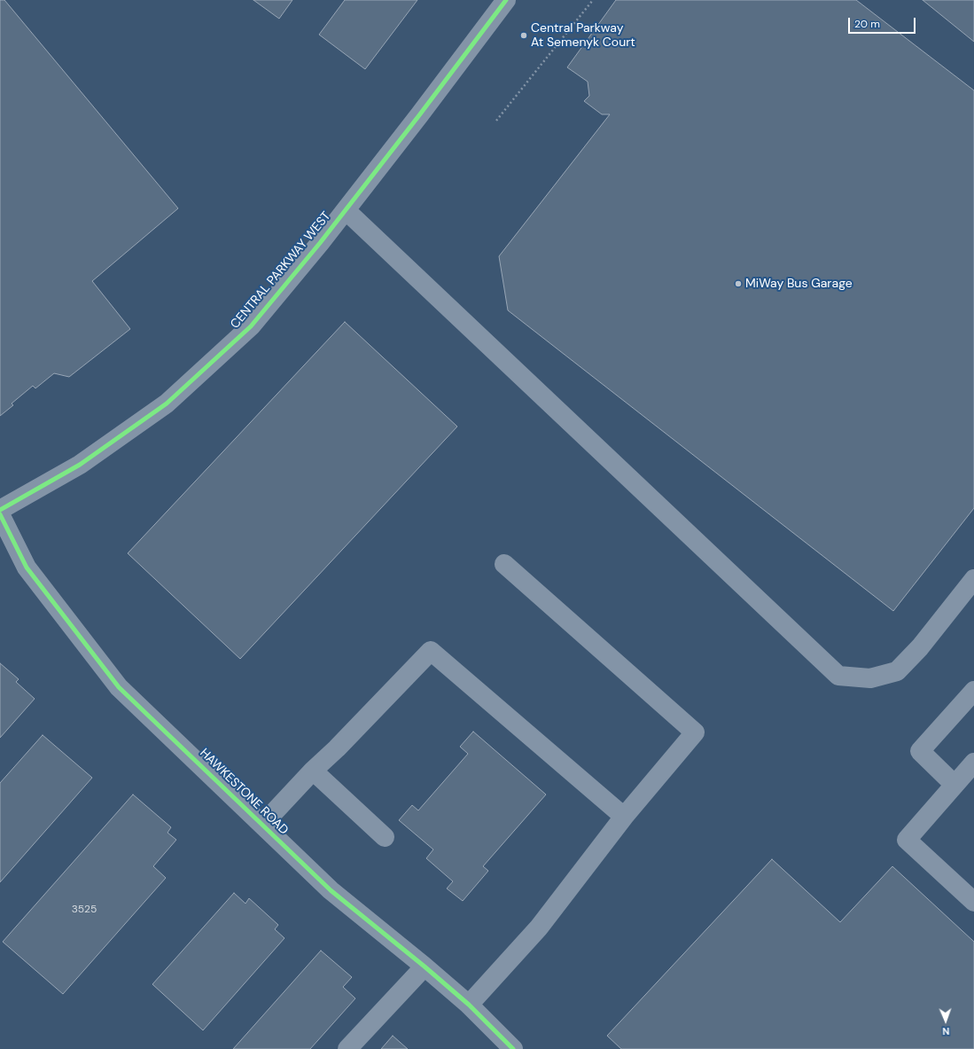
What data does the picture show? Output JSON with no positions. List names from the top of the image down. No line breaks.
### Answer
{"streets":{"street":["CENTRAL PARKWAY WEST","HAWKESTONE ROAD"]},"places":["Central Parkway At Semenyk Court","MiWay Bus Garage"],"house_numbers":["3525"],"scale_bar":"20 m","north":"bottom"}
